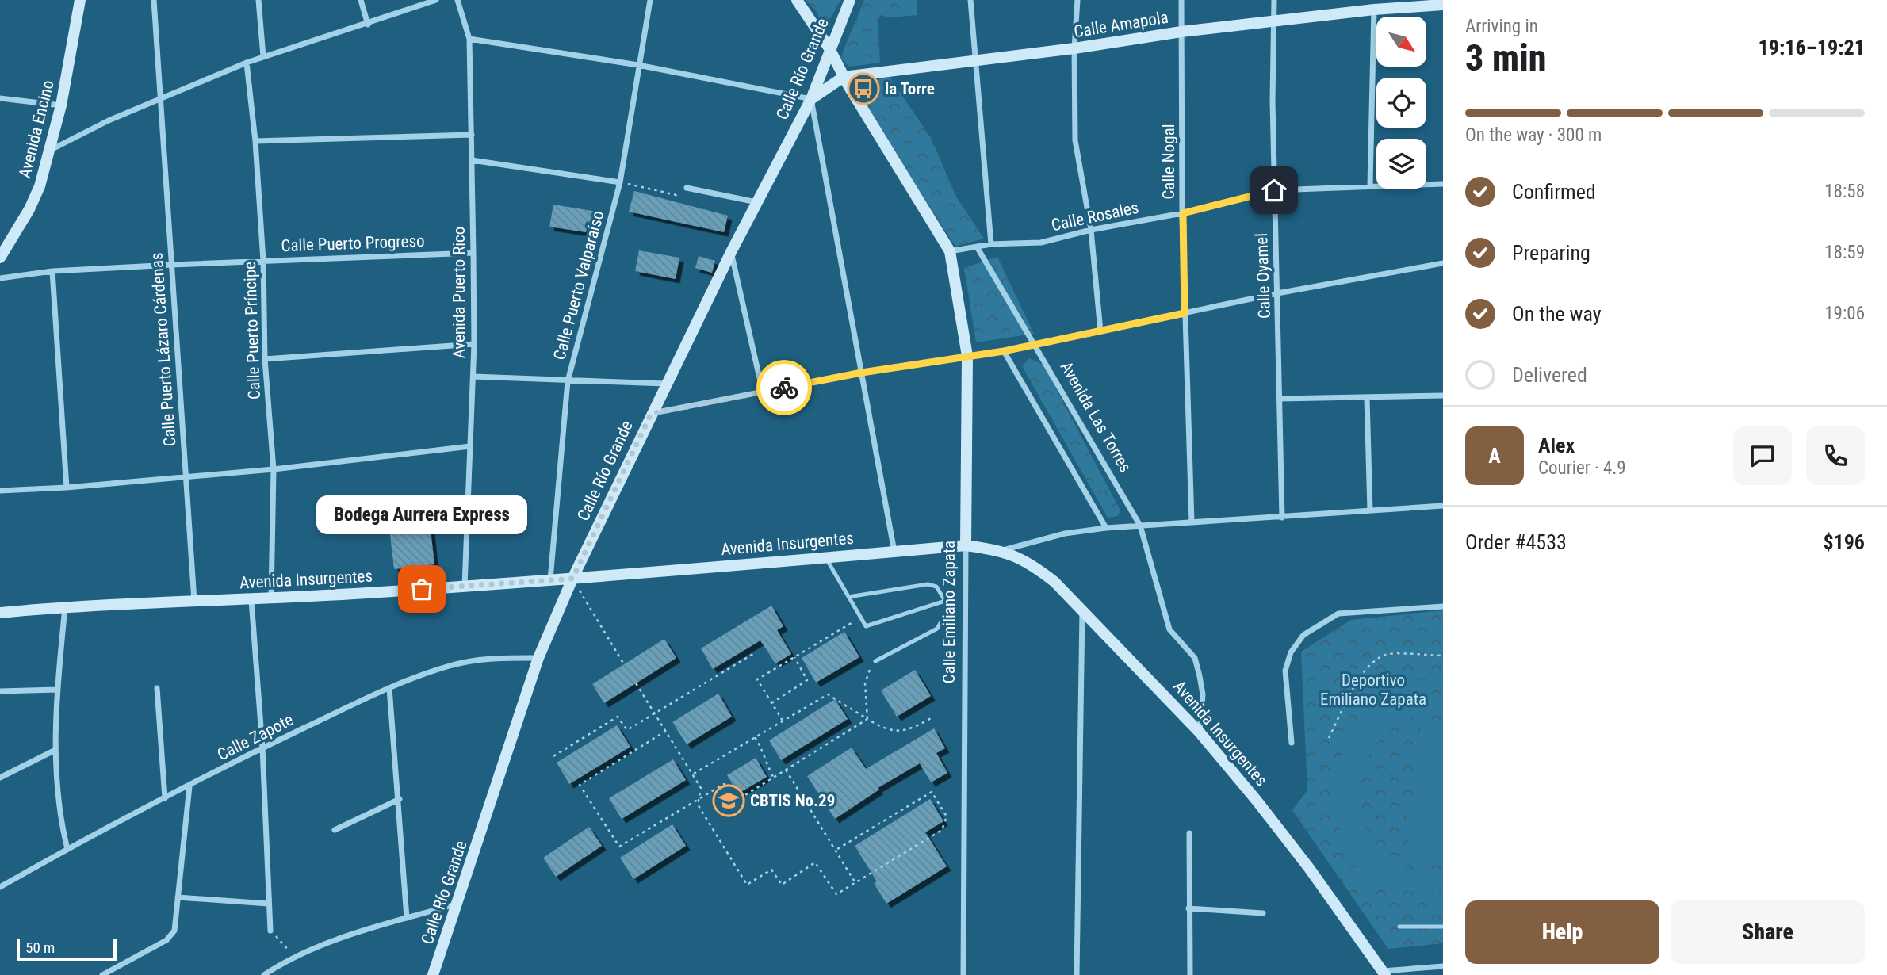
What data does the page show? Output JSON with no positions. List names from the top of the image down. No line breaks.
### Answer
{"streets":{"main road":["Calle Amapola","Calle Río Grande","Avenida Encino","Avenida Insurgentes","Calle Emiliano Zapata"],"street":["Calle Nogal","Calle Rosales","Calle Puerto Progreso","Calle Oyamel","Calle Puerto Valparaíso","Avenida Puerto Rico","Calle Puerto Príncipe","Calle Puerto Lázaro Cárdenas","Avenida Las Torres","Calle Zapote"]},"crossings":[["Calle Amapola","Calle Río Grande"],["Calle Amapola","Calle Nogal"],["Calle Amapola","Calle Oyamel"],["Calle Río Grande","Avenida Insurgentes"],["Calle Río Grande","Calle Zapote"],["Calle Nogal","Calle Rosales"],["Calle Rosales","Calle Oyamel"],["Calle Rosales","Avenida Las Torres"],["Calle Rosales","Calle Emiliano Zapata"],["Calle Puerto Progreso","Avenida Puerto Rico"],["Calle Puerto Progreso","Calle Puerto Príncipe"],["Calle Puerto Progreso","Calle Puerto Lázaro Cárdenas"],["Calle Puerto Valparaíso","Avenida Insurgentes"],["Avenida Puerto Rico","Avenida Insurgentes"],["Calle Puerto Príncipe","Avenida Insurgentes"],["Calle Puerto Lázaro Cárdenas","Avenida Insurgentes"],["Avenida Las Torres","Avenida Insurgentes"],["Avenida Insurgentes","Calle Emiliano Zapata"]],"parks":["Deportivo Emiliano Zapata"],"places":{"bus stop":["la Torre"],"other":["Bodega Aurrera Express"],"school or university":["CBTIS No.29"]},"scale_bar":"50 m","north":"bottom right","page":{"heading":["3 min","Arriving in","19:16–19:21"],"panel":["Alex","Courier · 4.9","Order #4533","$196"],"bar":"On the way · 300 m","list":[["Confirmed","18:58"],["Preparing","18:59"],["On the way","19:06"],"Delivered"],"round":"A","bubble":"Bodega Aurrera Express","buttons":["Help","Share"],"scale":"50 m"}}
